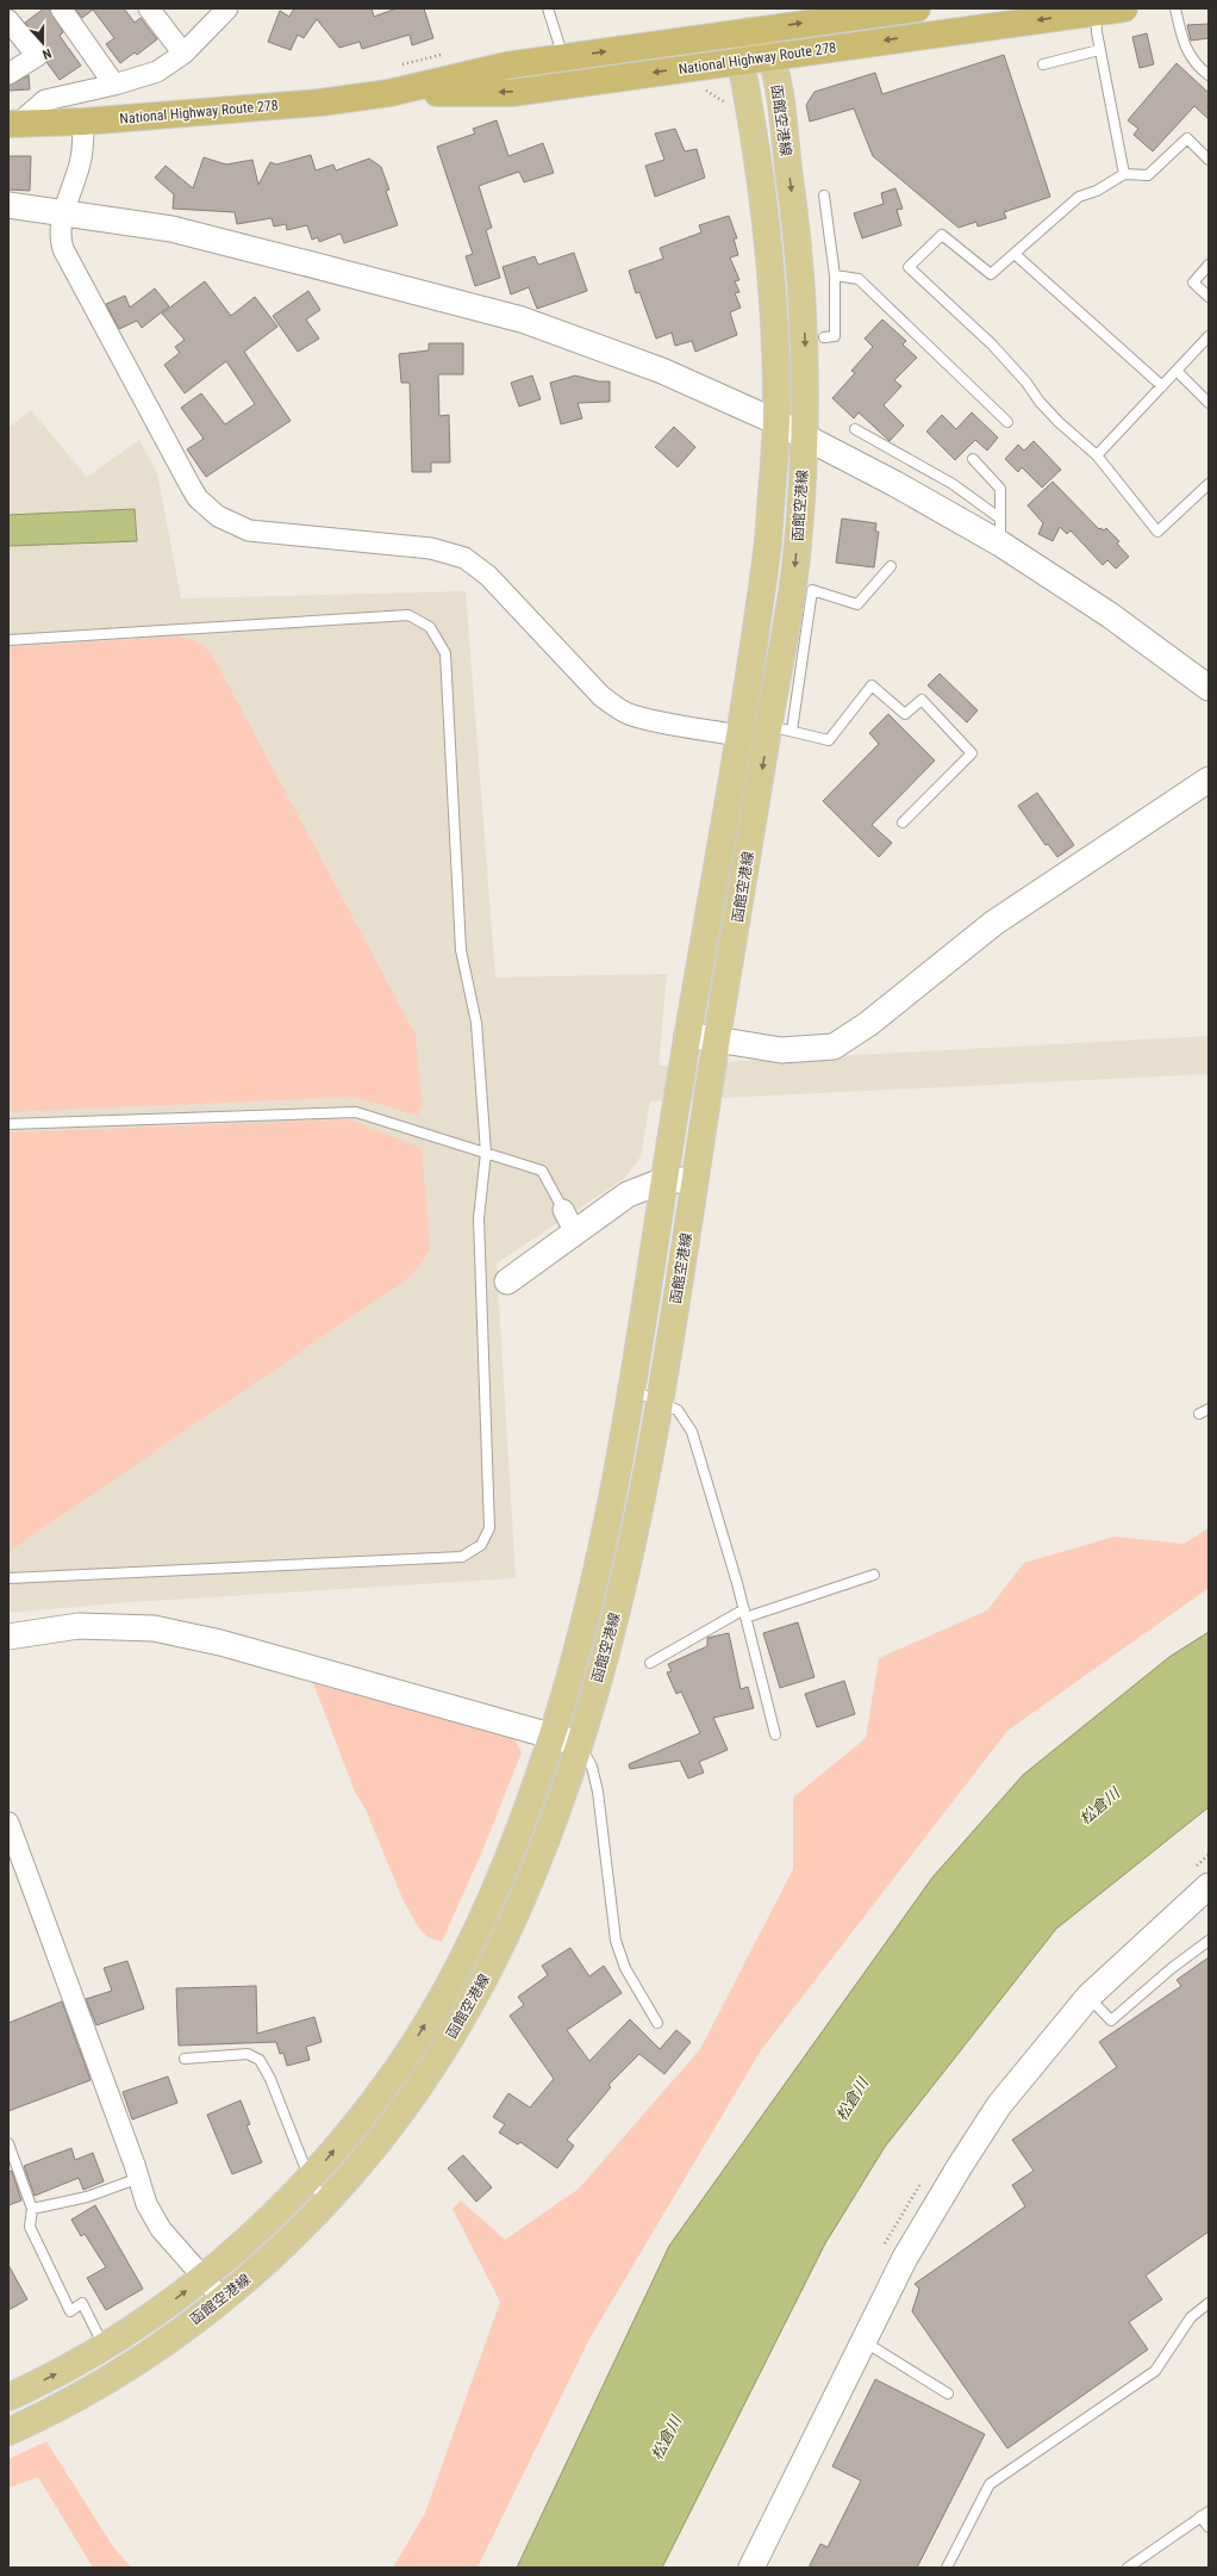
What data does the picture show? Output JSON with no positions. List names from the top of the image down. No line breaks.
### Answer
{"streets":{"highway":["National Highway Route 278"],"main road":["函館空港線"]},"crossings":[["National Highway Route 278","函館空港線"]],"water":["松倉川"],"north":"bottom"}
